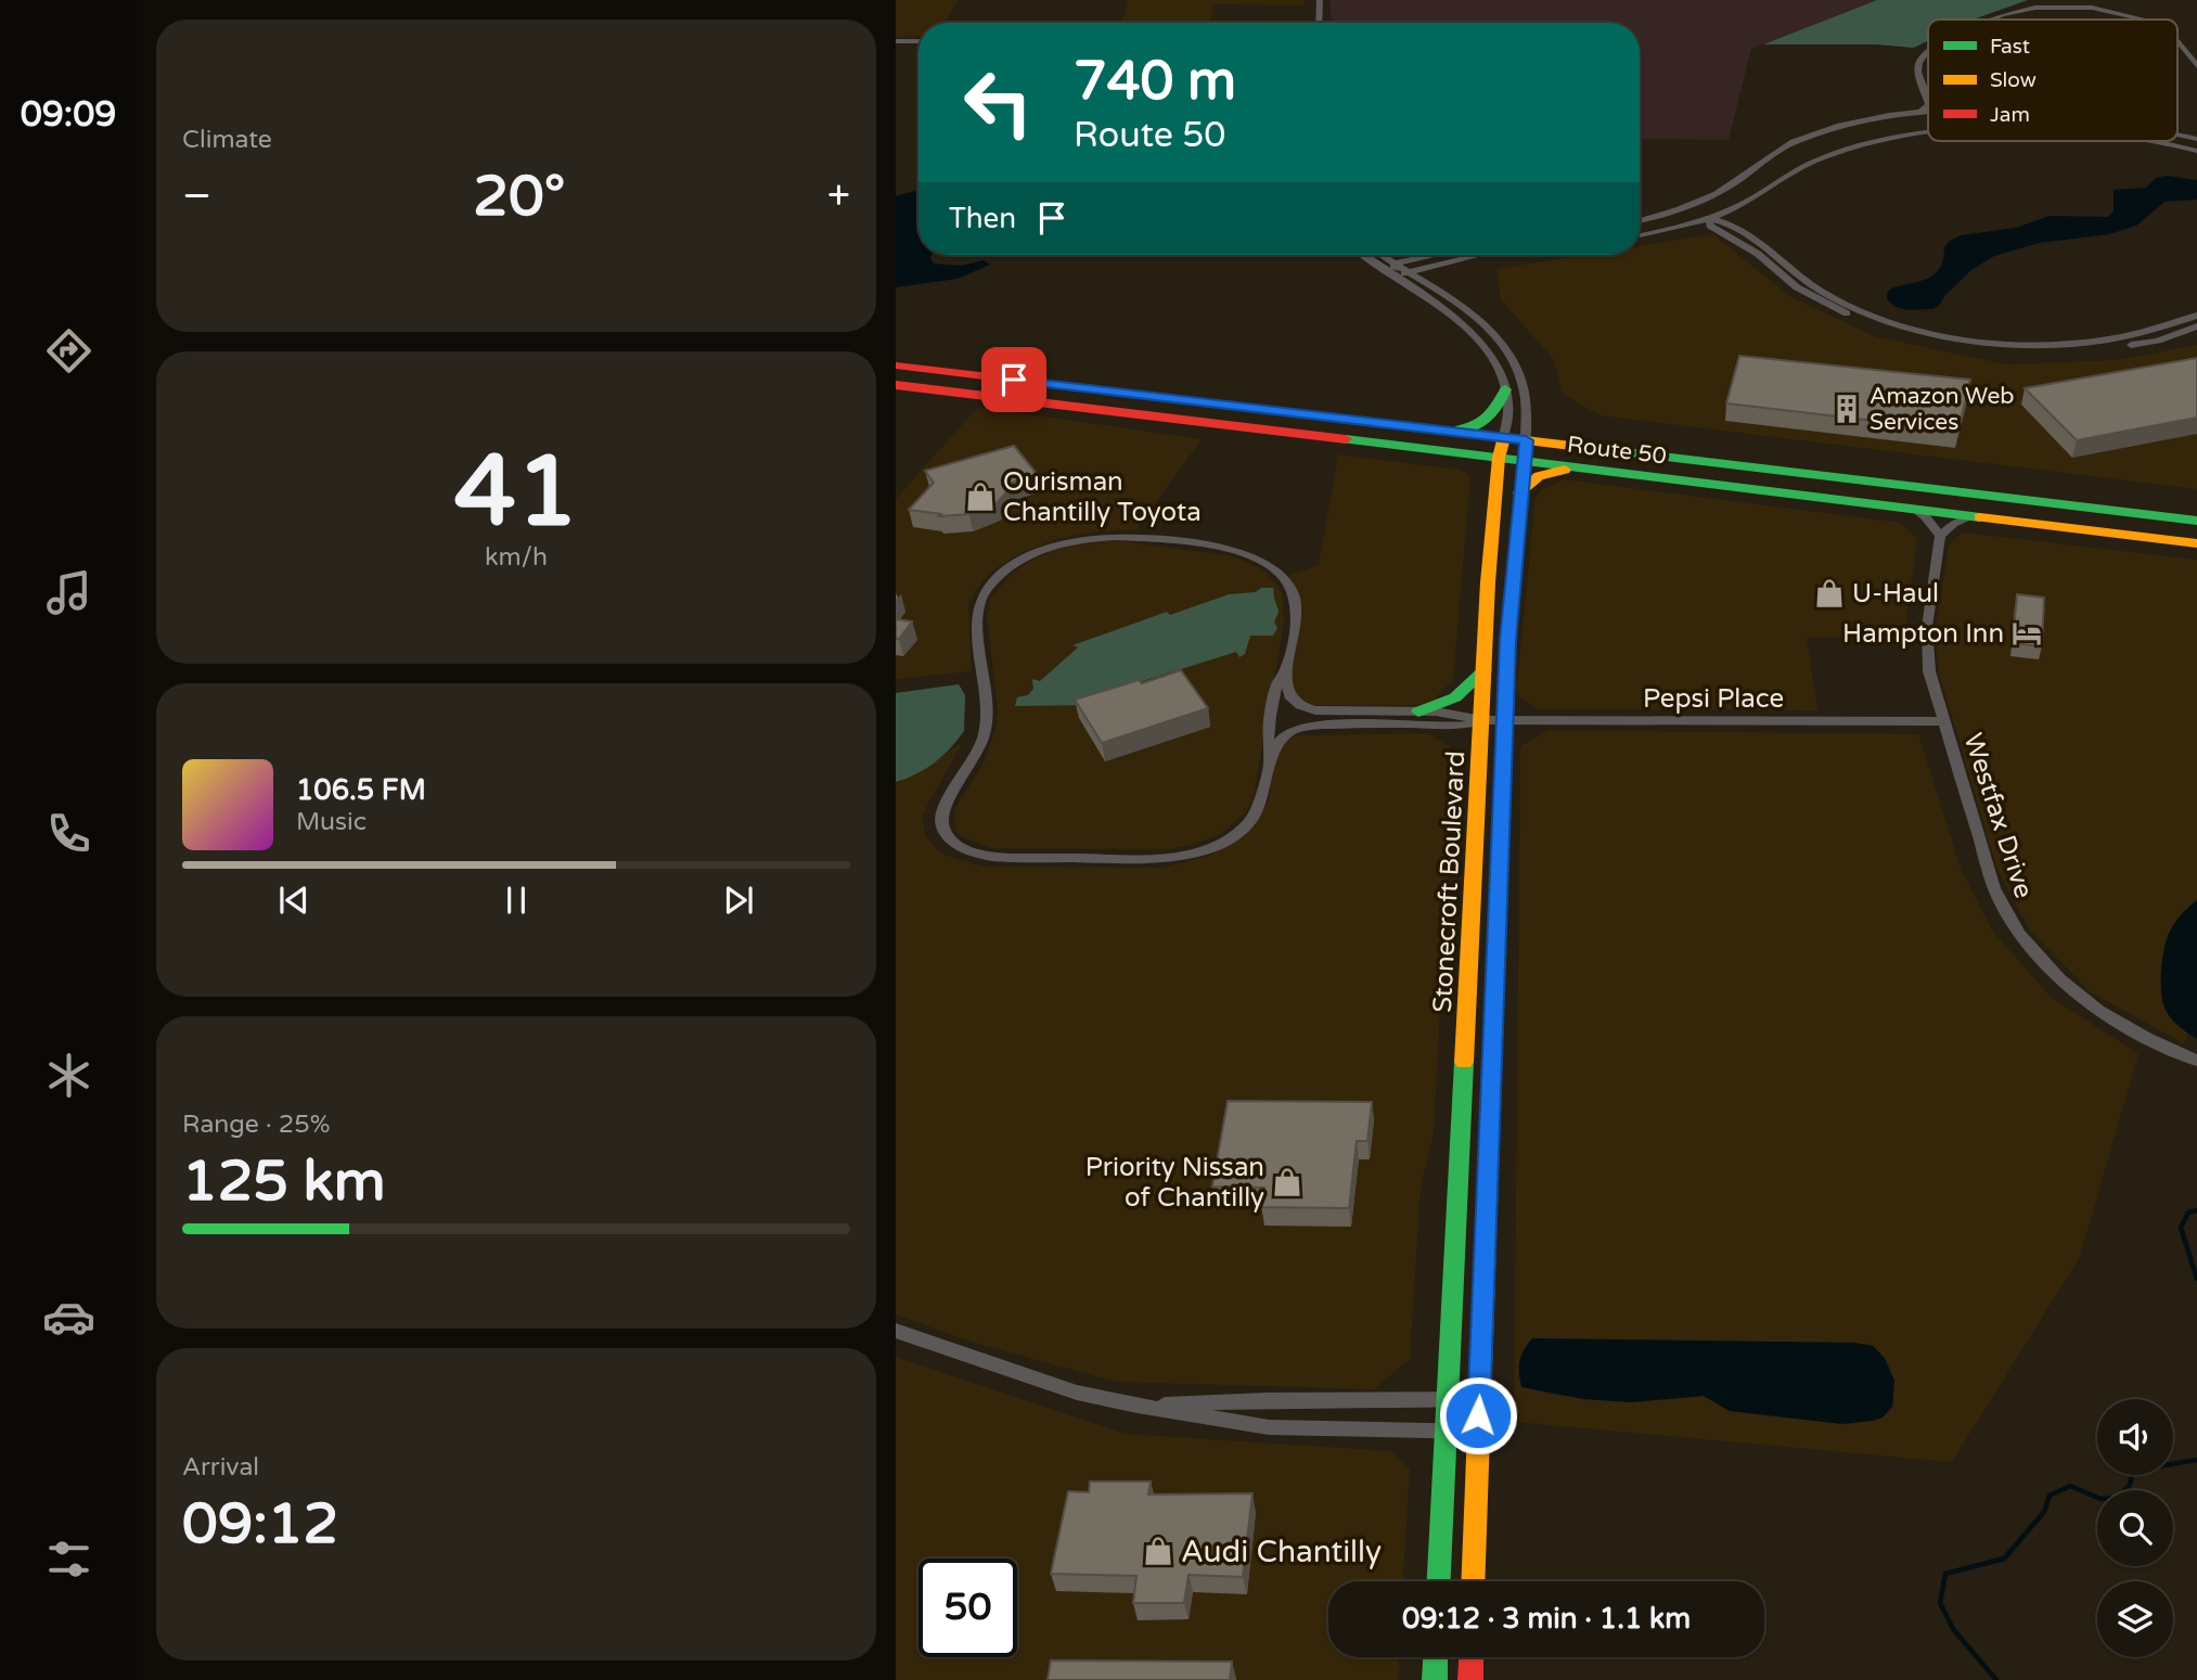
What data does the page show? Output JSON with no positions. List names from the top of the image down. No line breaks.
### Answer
{"streets":{"main road":["Route 50","Stonecroft Boulevard"],"street":["Pepsi Place","Westfax Drive"]},"crossings":[["Route 50","Stonecroft Boulevard"],["Pepsi Place","Westfax Drive"],["Pepsi Place","Stonecroft Boulevard"]],"places":{"building":["Amazon Web Services"],"shop":["Ourisman Chantilly Toyota","U-Haul","Priority Nissan of Chantilly","Audi Chantilly"],"hotel":["Hampton Inn"]},"legend":["Fast","Slow","Jam"],"page":{"tabs":"09:09","tile":["Climate",["41","km/h"],["Range · 25%","125 km"],["Arrival","09:12"]],"turn":["740 m","Route 50"],"heat":["−","20°","+"],"then":"Then","song":["106.5 FM","Music"],"limit":"50","trip":"09:12 · 3 min · 1.1 km"}}
